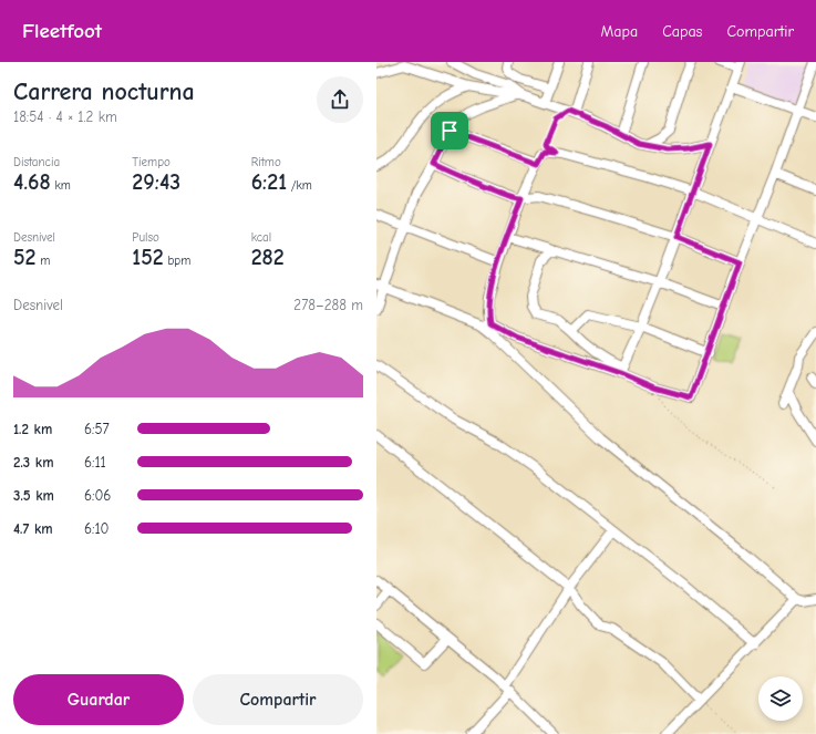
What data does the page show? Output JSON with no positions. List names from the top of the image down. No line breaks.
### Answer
{"page":{"header":"Fleetfoot","nav":["Mapa","Capas","Compartir"],"heading":["Carrera nocturna","18:54 · 4 × 1.2 km"],"stats":[["Distancia","4.68 km"],["Tiempo","29:43"],["Ritmo","6:21 /km"],["Desnivel","52 m"],["Pulso","152 bpm"],["kcal","282"]],"chart":["Desnivel","278–288 m"],"list":[{"name":"1.2 km","note":"6:57"},{"name":"2.3 km","note":"6:11"},{"name":"3.5 km","note":"6:06"},{"name":"4.7 km","note":"6:10"}],"buttons":["Guardar","Compartir"]}}
